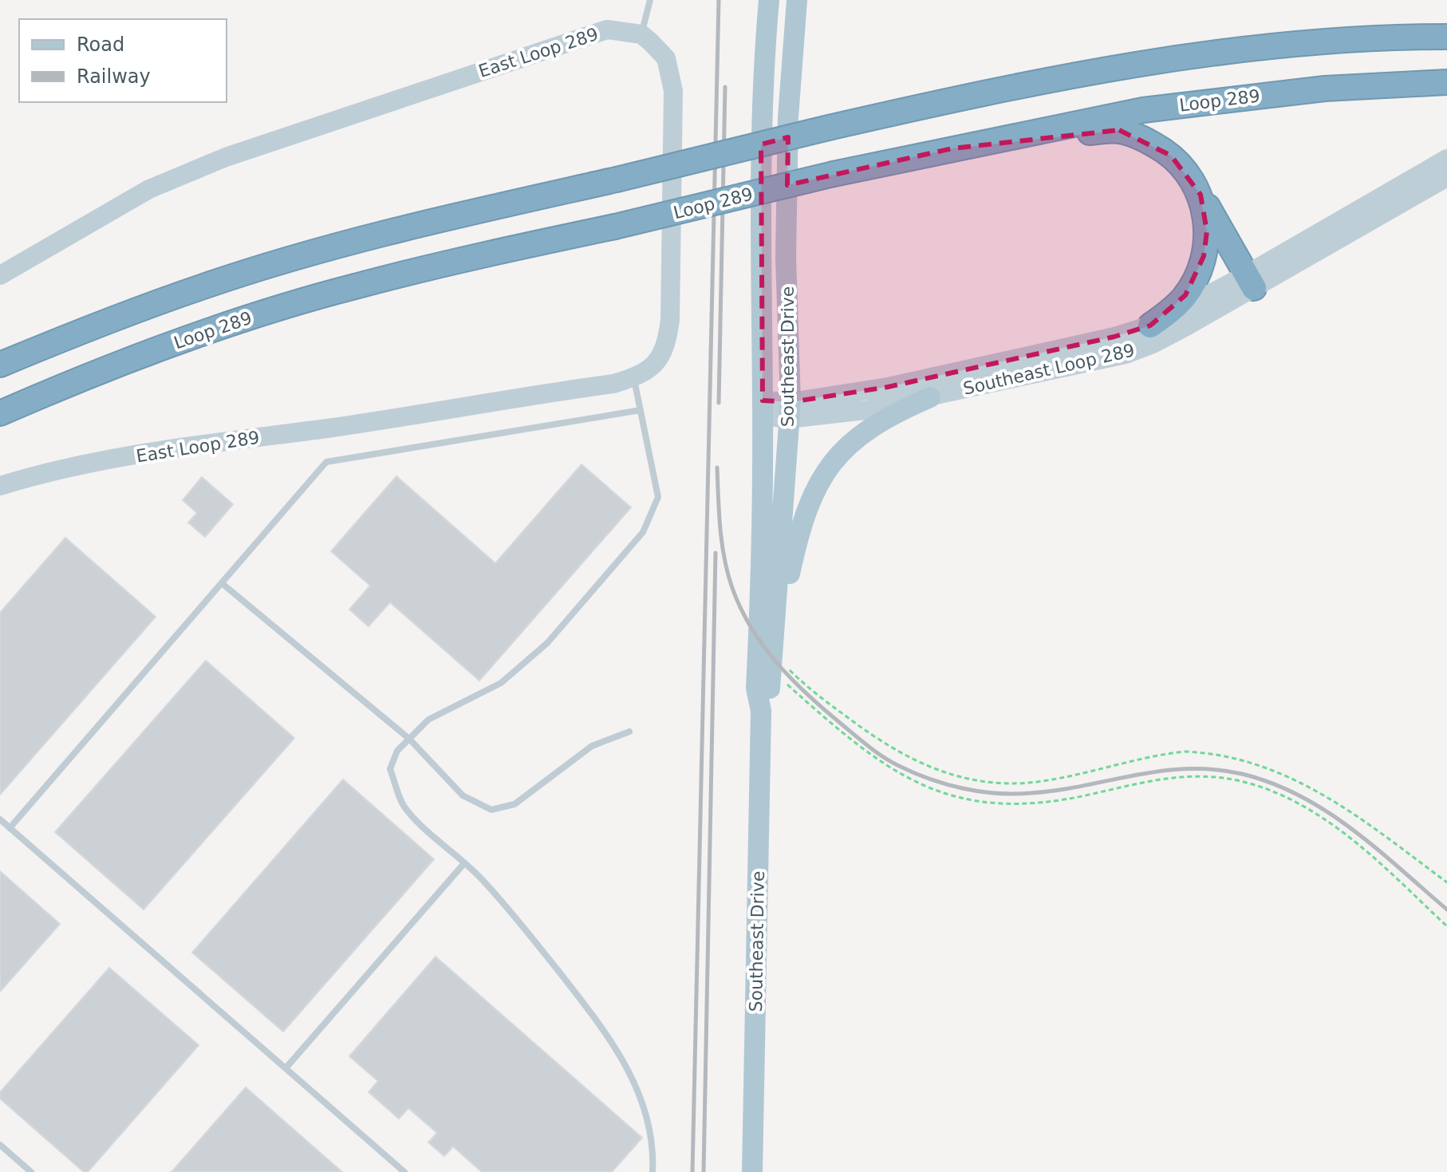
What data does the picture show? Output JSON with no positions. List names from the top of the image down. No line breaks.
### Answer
{"streets":{"highway":["Loop 289"],"main road":["East Loop 289","Southeast Drive","Southeast Loop 289"]},"crossings":[["Southeast Drive","Southeast Loop 289"]],"legend":["Road","Railway"]}
